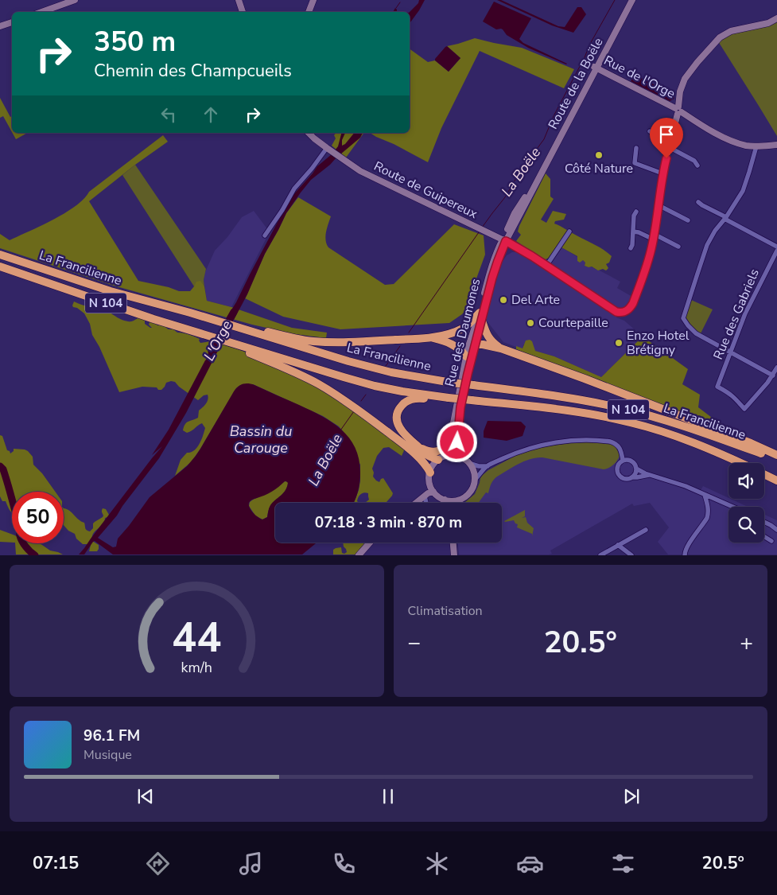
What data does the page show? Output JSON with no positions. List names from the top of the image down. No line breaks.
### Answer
{"streets":{"highway":["La Francilienne","N 104"],"street":["Rue de l'Orge","Route de la Boële","Route de Guipereux","Rue des Gabriels","Rue des Daumones"]},"crossings":[["Rue de l'Orge","Route de la Boële"],["Route de la Boële","Route de Guipereux"],["Route de la Boële","Rue des Daumones"],["Route de Guipereux","Rue des Daumones"]],"water":["La Boële","L'Orge","Bassin du Carouge"],"places":["Côté Nature","Del Arte","Courtepaille","Enzo Hotel Brétigny"],"page":{"turn":["350 m","Chemin des Champcueils"],"limit":"50","trip":"07:18 · 3 min · 870 m","tile":"Climatisation","heat":["−","20.5°","+"],"song":["96.1 FM","Musique"],"tabs":["07:15","20.5°"],"gauge":["44","km/h"]}}
